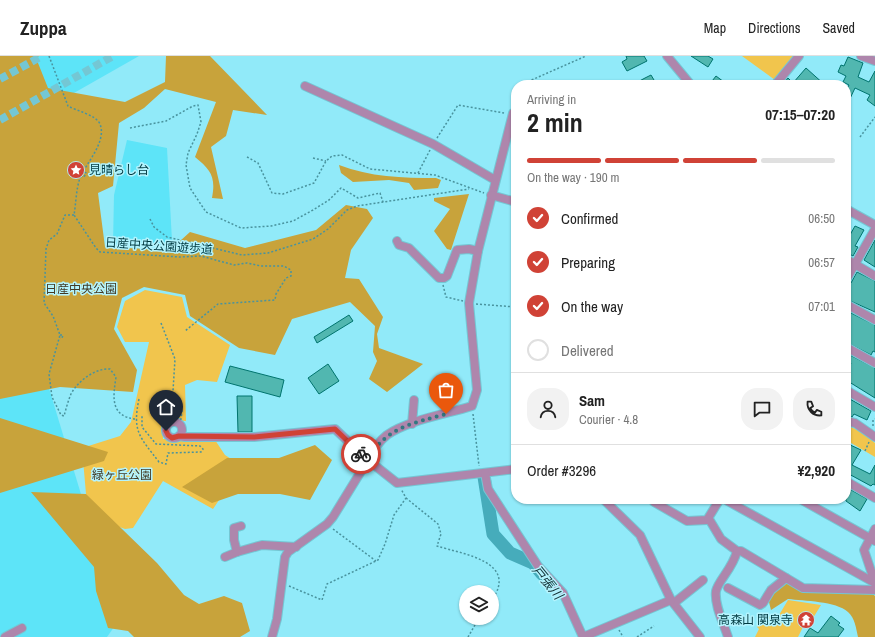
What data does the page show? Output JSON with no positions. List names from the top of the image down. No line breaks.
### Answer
{"streets":{"path":["日産中央公園遊歩道"]},"water":["戸張川"],"parks":["日産中央公園","緑ヶ丘公園"],"places":{"place":["見晴らし台"],"temple":["高森山 関泉寺"]},"page":{"header":"Zuppa","nav":["Map","Directions","Saved"],"heading":["2 min","Arriving in","07:15–07:20"],"panel":["Sam","Courier · 4.8","Order #3296","¥2,920"],"bar":"On the way · 190 m","list":[["Confirmed","06:50"],["Preparing","06:57"],["On the way","07:01"],"Delivered"]}}
